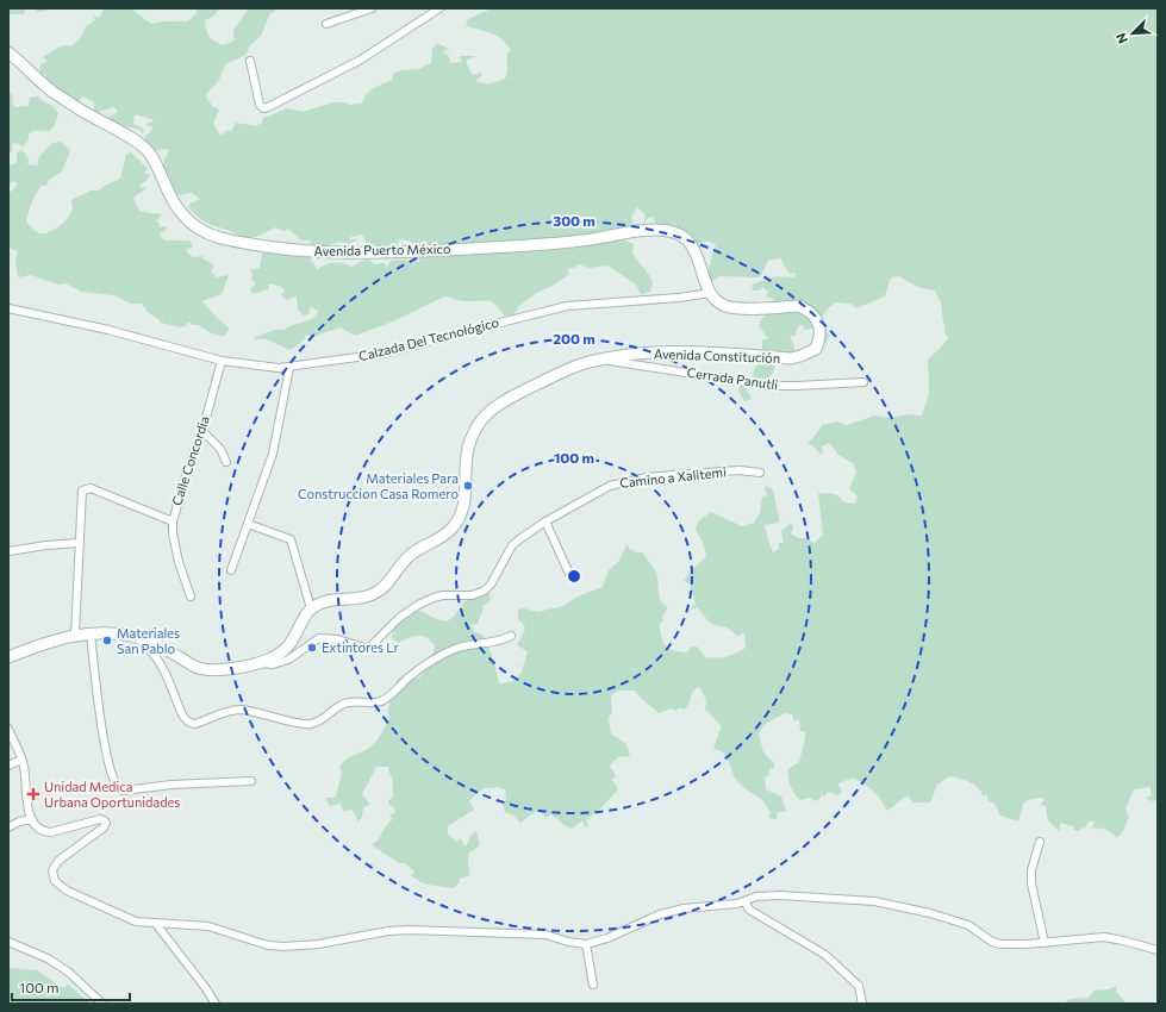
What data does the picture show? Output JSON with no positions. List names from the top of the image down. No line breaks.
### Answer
{"streets":{"main road":["Avenida Puerto México","Avenida Constitución"],"street":["Calzada Del Tecnológico","Cerrada Panutli","Calle Concordia","Camino a Xalitemi"]},"crossings":[["Avenida Puerto México","Calzada Del Tecnológico"],["Avenida Puerto México","Avenida Constitución"],["Calzada Del Tecnológico","Avenida Constitución"],["Calzada Del Tecnológico","Calle Concordia"],["Avenida Constitución","Cerrada Panutli"]],"places":{"other":["Materiales Para Construccion Casa Romero","Materiales San Pablo","Extintores Lr"],"health":["Unidad Medica Urbana Oportunidades"]},"scale_bar":"100 m","north":"bottom left","rings":["300 m","200 m","100 m"]}
